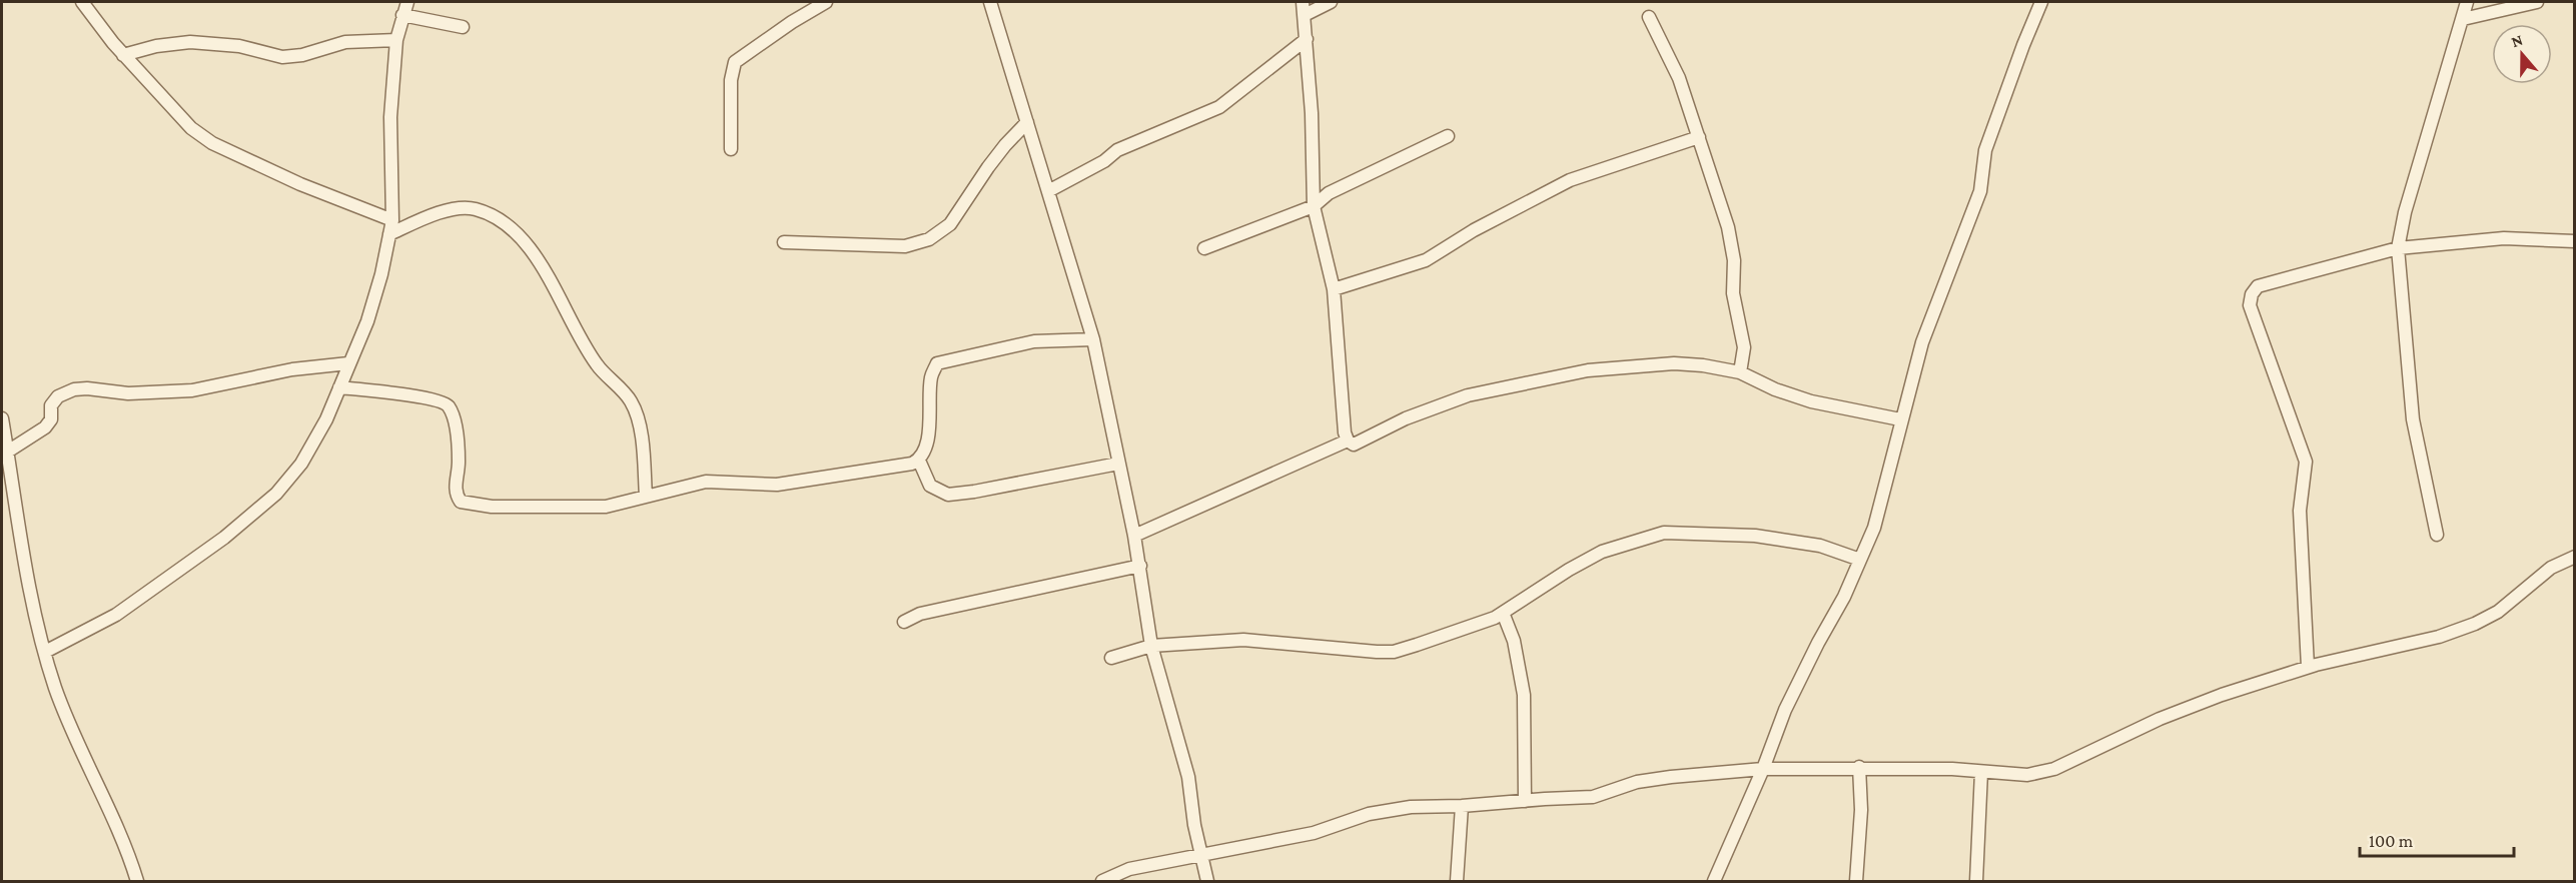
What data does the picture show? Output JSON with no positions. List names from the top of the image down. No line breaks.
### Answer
{"scale_bar":"100 m","north":"top"}
